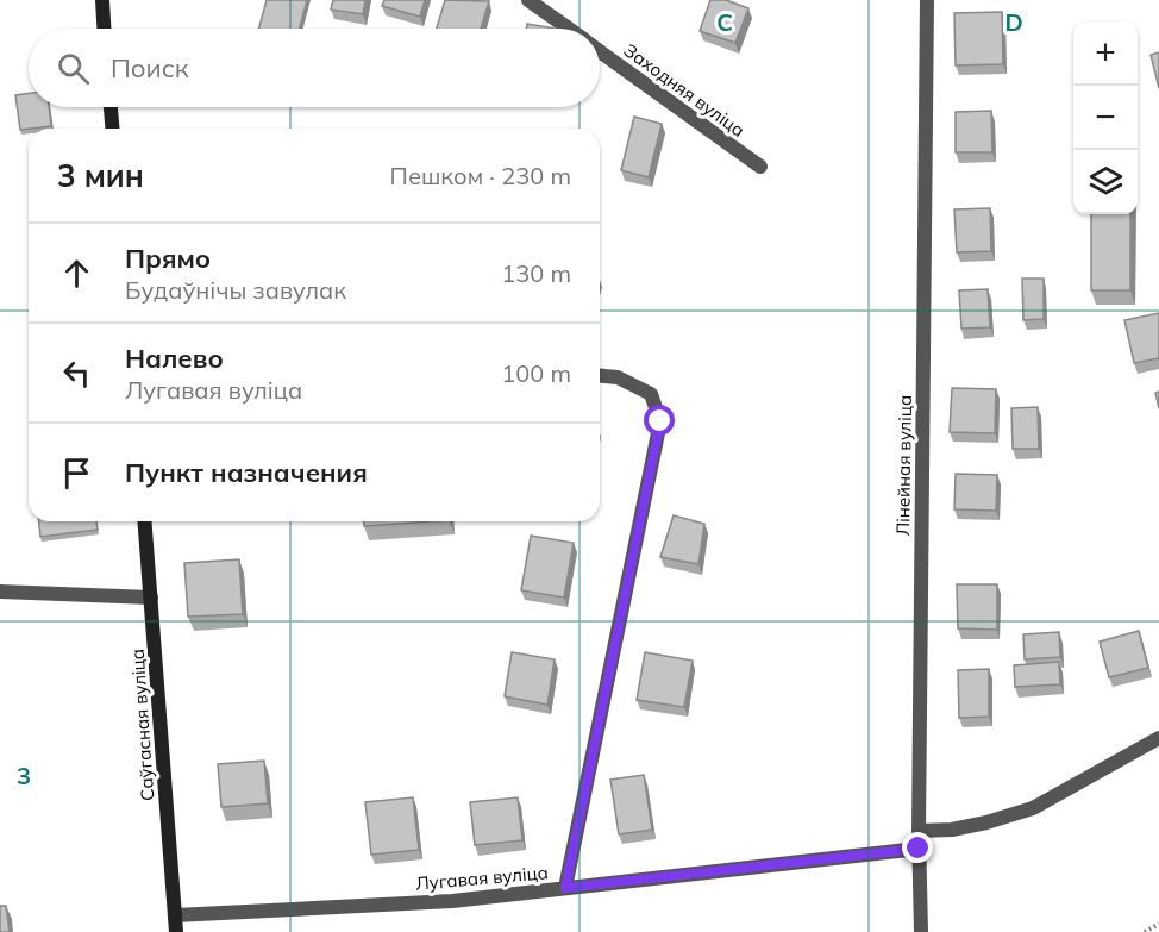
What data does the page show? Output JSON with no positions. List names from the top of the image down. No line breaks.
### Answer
{"streets":{"street":["Заходняя вуліца","Лінейная вуліца","Саўгасная вуліца","Лугавая вуліца"]},"crossings":[["Лінейная вуліца","Лугавая вуліца"],["Саўгасная вуліца","Лугавая вуліца"]],"page":{"map_buttons":["+","−"],"search":"Поиск","heading":["3 мин","Пешком · 230 m"],"list":[["Прямо","Будаўнічы завулак","130 m"],["Налево","Лугавая вуліца","100 m"],"Пункт назначения"]},"grid":{"columns":["C","D"],"rows":["3"]}}
